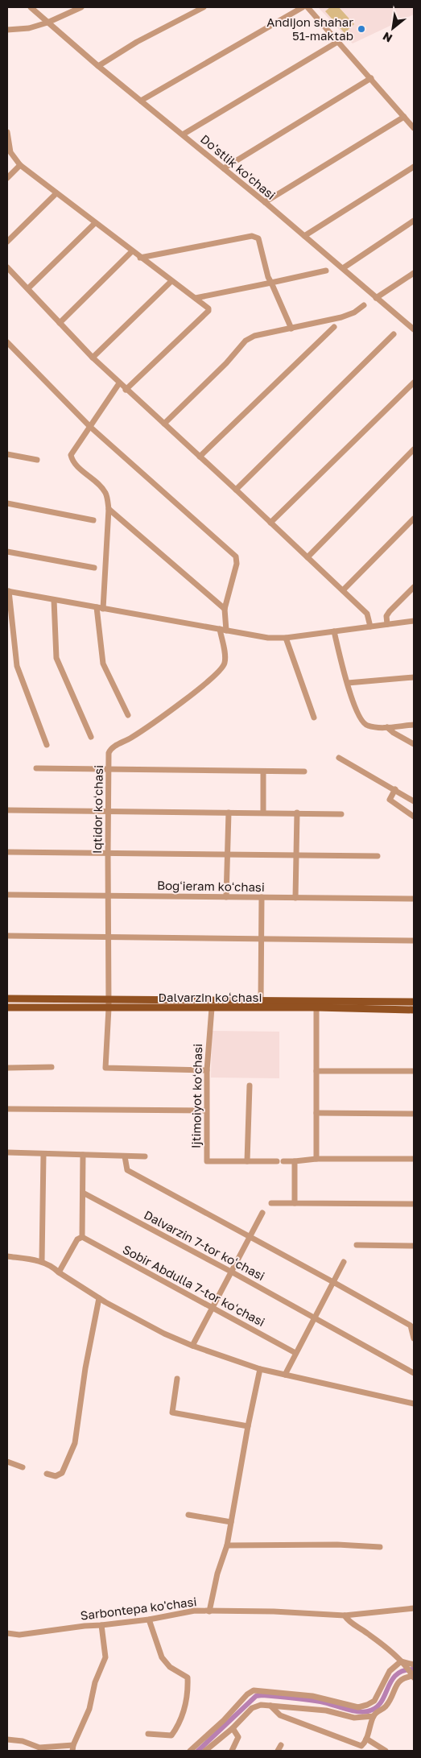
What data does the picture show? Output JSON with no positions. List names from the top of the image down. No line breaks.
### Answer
{"streets":{"main road":["Dalvarzin koʻchasi"],"street":["Do'stlik ko'chasi","Iqtidor koʻchasi","Bogʻieram koʻchasi","Ijtimoiyot koʻchasi","Dalvarzin 7-tor koʻchasi","Sobir Abdulla 7-tor koʻchasi","Sarbontepa ko'chasi"]},"crossings":[["Iqtidor koʻchasi","Bogʻieram koʻchasi"],["Iqtidor koʻchasi","Dalvarzin koʻchasi"],["Iqtidor koʻchasi","Ijtimoiyot koʻchasi"],["Dalvarzin koʻchasi","Ijtimoiyot koʻchasi"]],"places":["Andijon shahar 51-maktab"],"north":"bottom left"}
